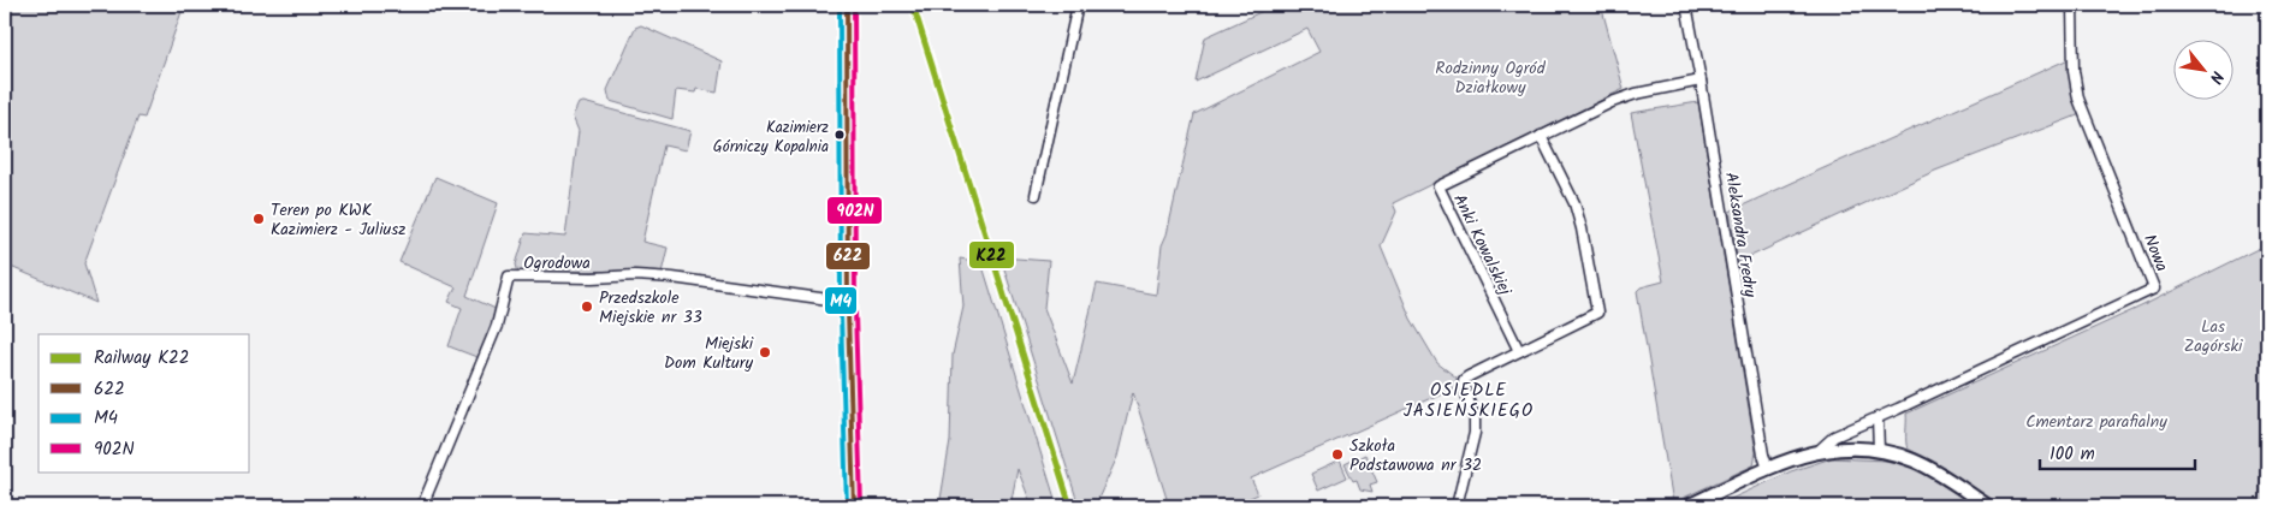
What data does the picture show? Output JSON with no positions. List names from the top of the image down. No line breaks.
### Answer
{"streets":{"street":["Aleksandra Fredry","Anki Kowalskiej","Nowa","Ogrodowa"]},"crossings":[["Aleksandra Fredry","Anki Kowalskiej"]],"districts":["OSIEDLE JASIEŃSKIEGO"],"parks":["Rodzinny Ogród Działkowy","Las Zagórski","Cmentarz parafialny"],"places":["Kazimierz Górniczy Kopalnia","Teren po KWK Kazimierz - Juliusz","Przedszkole Miejskie nr 33","Miejski Dom Kultury","Szkoła Podstawowa nr 32"],"lines":["rail line K22","transit line 622","transit line M4","transit line 902N"],"legend":["Railway K22","622","M4","902N"],"scale_bar":"100 m","north":"bottom right"}
